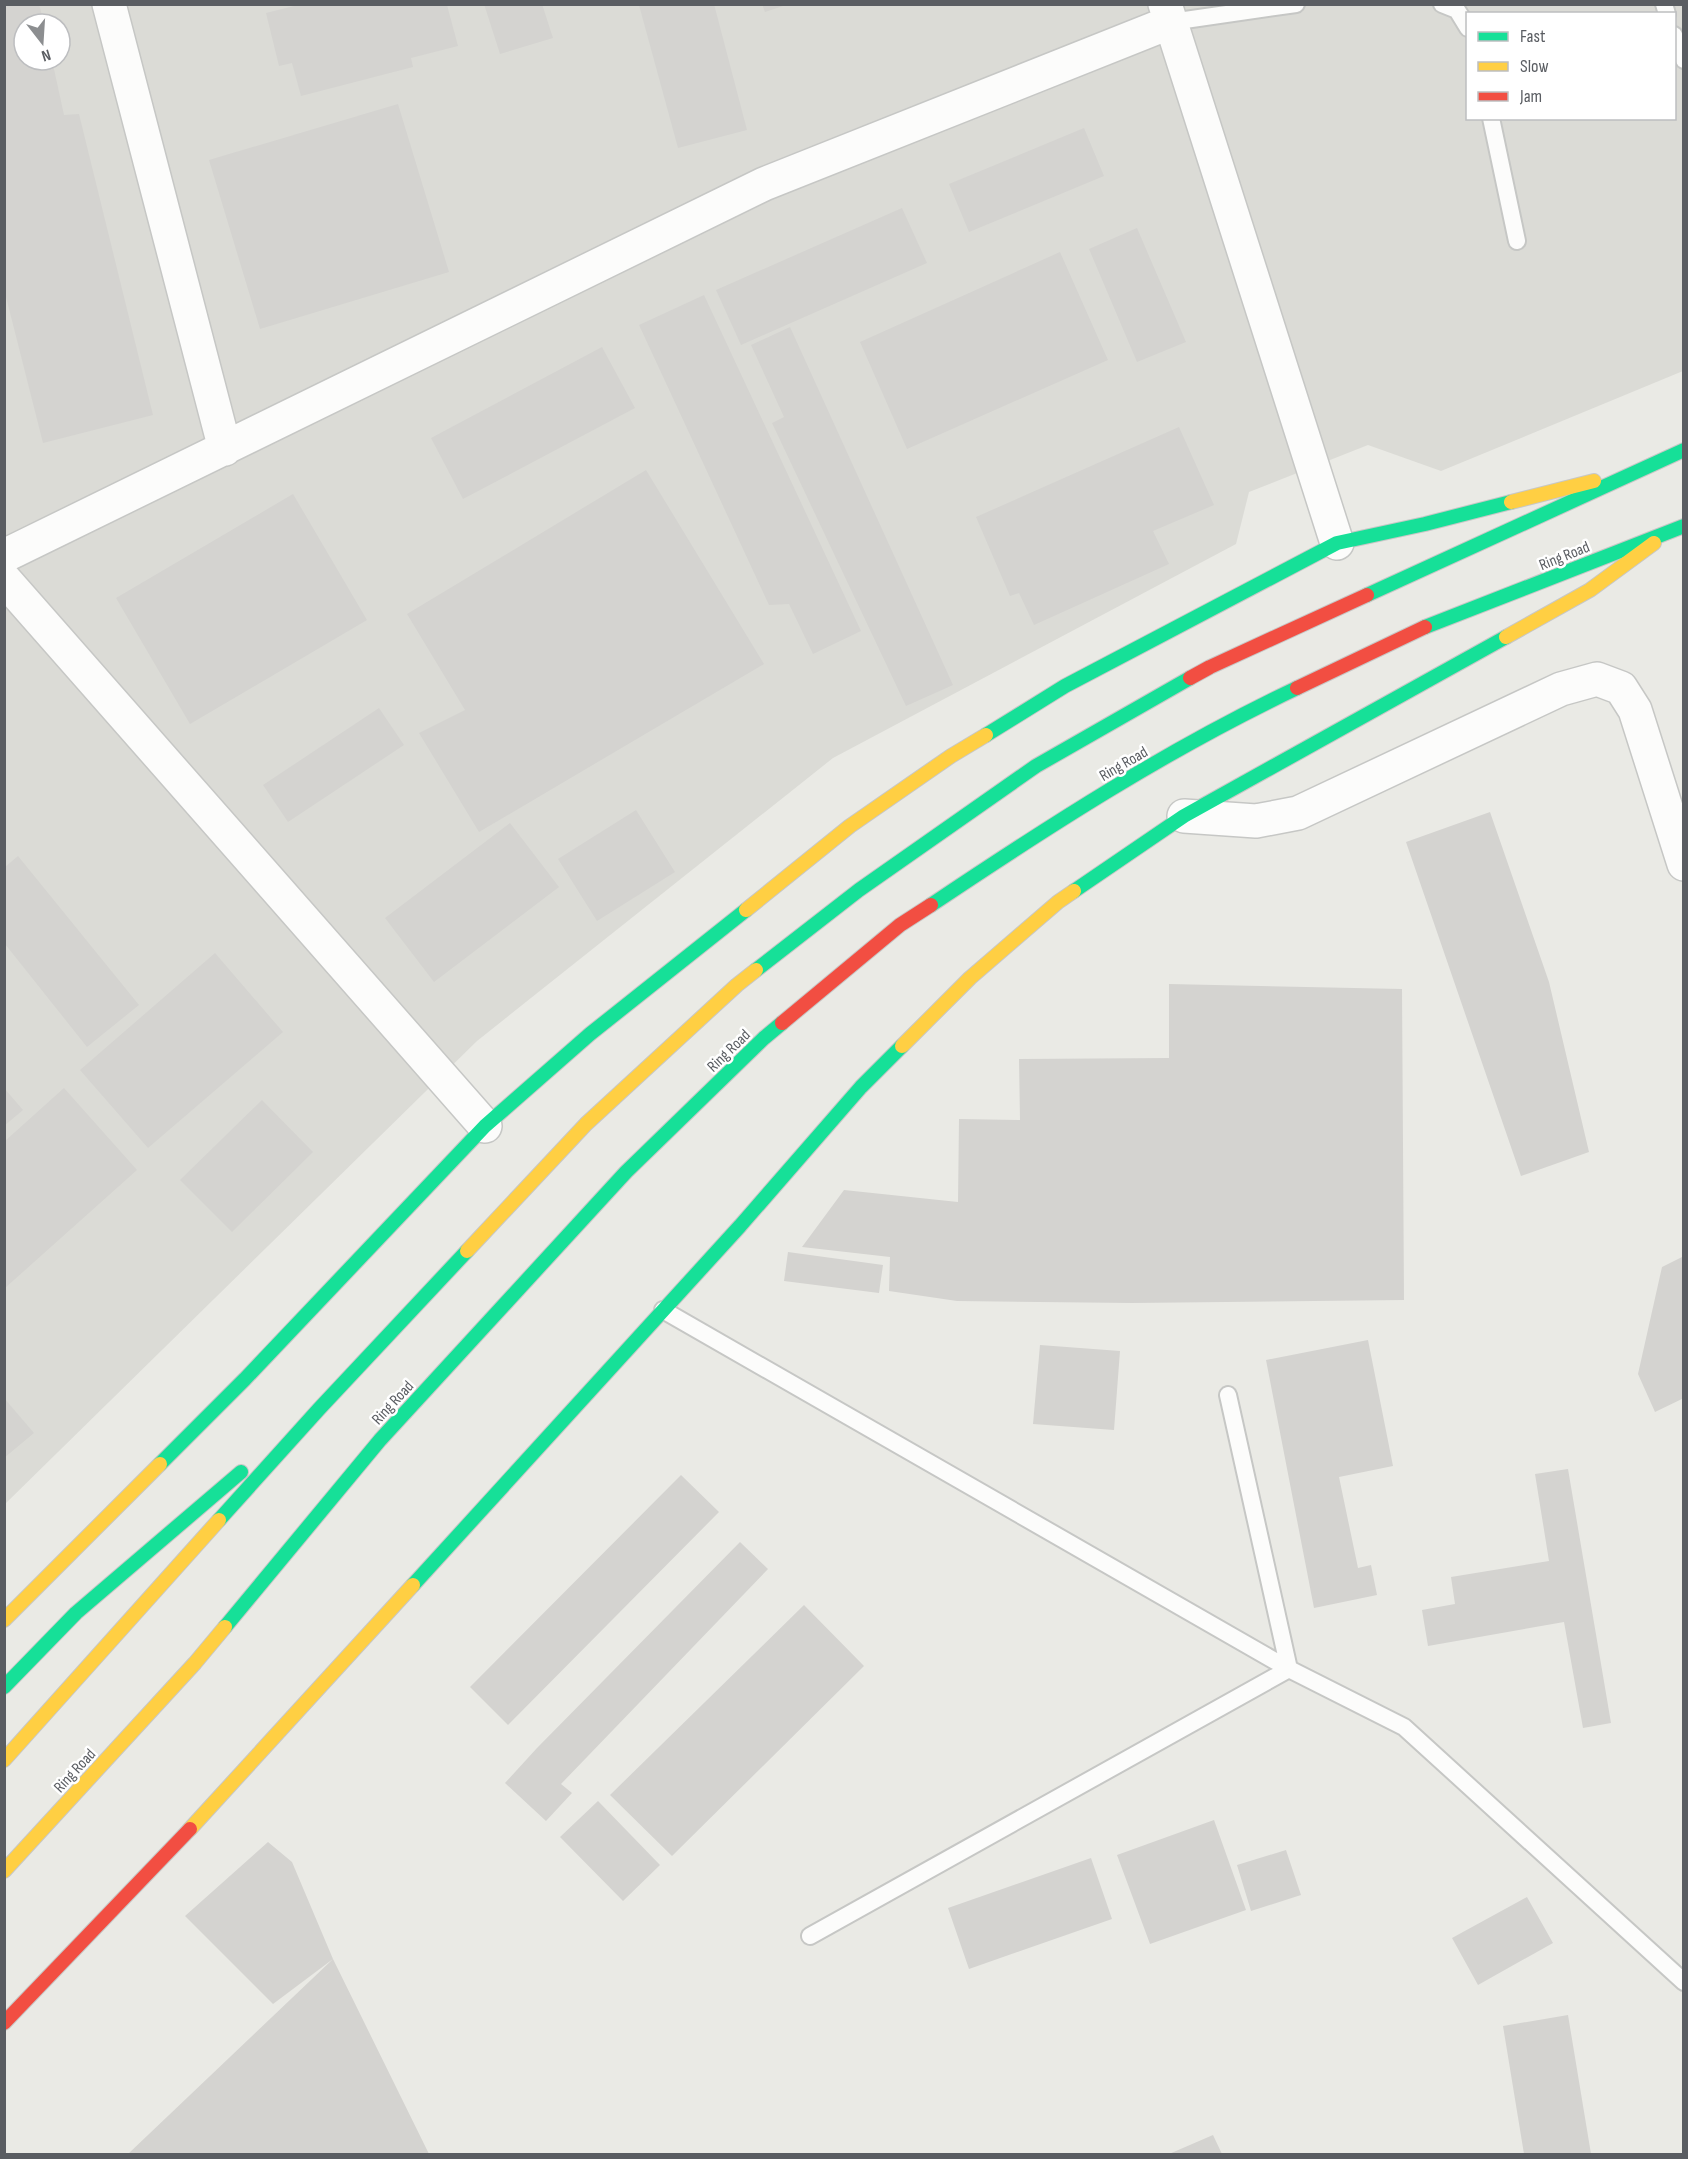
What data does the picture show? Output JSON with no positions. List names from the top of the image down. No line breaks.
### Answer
{"streets":{"main road":["Ring Road"]},"legend":["Fast","Slow","Jam"],"north":"bottom"}
